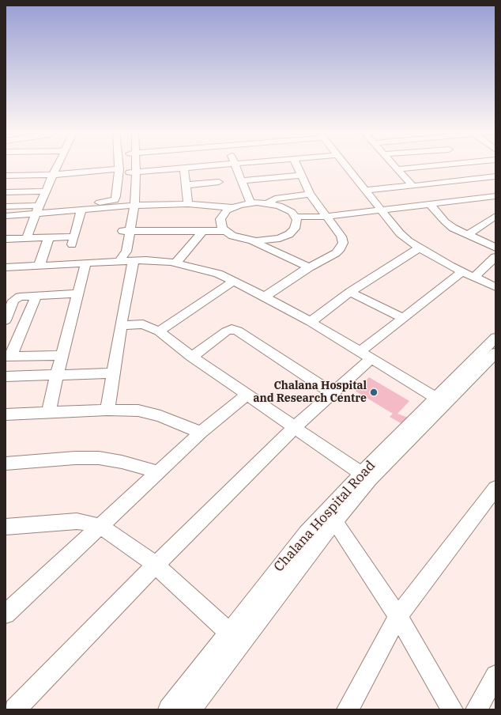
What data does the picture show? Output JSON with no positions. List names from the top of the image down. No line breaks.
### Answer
{"streets":{"street":["Chalana Hospital Road"]},"places":["Chalana Hospital and Research Centre"]}
